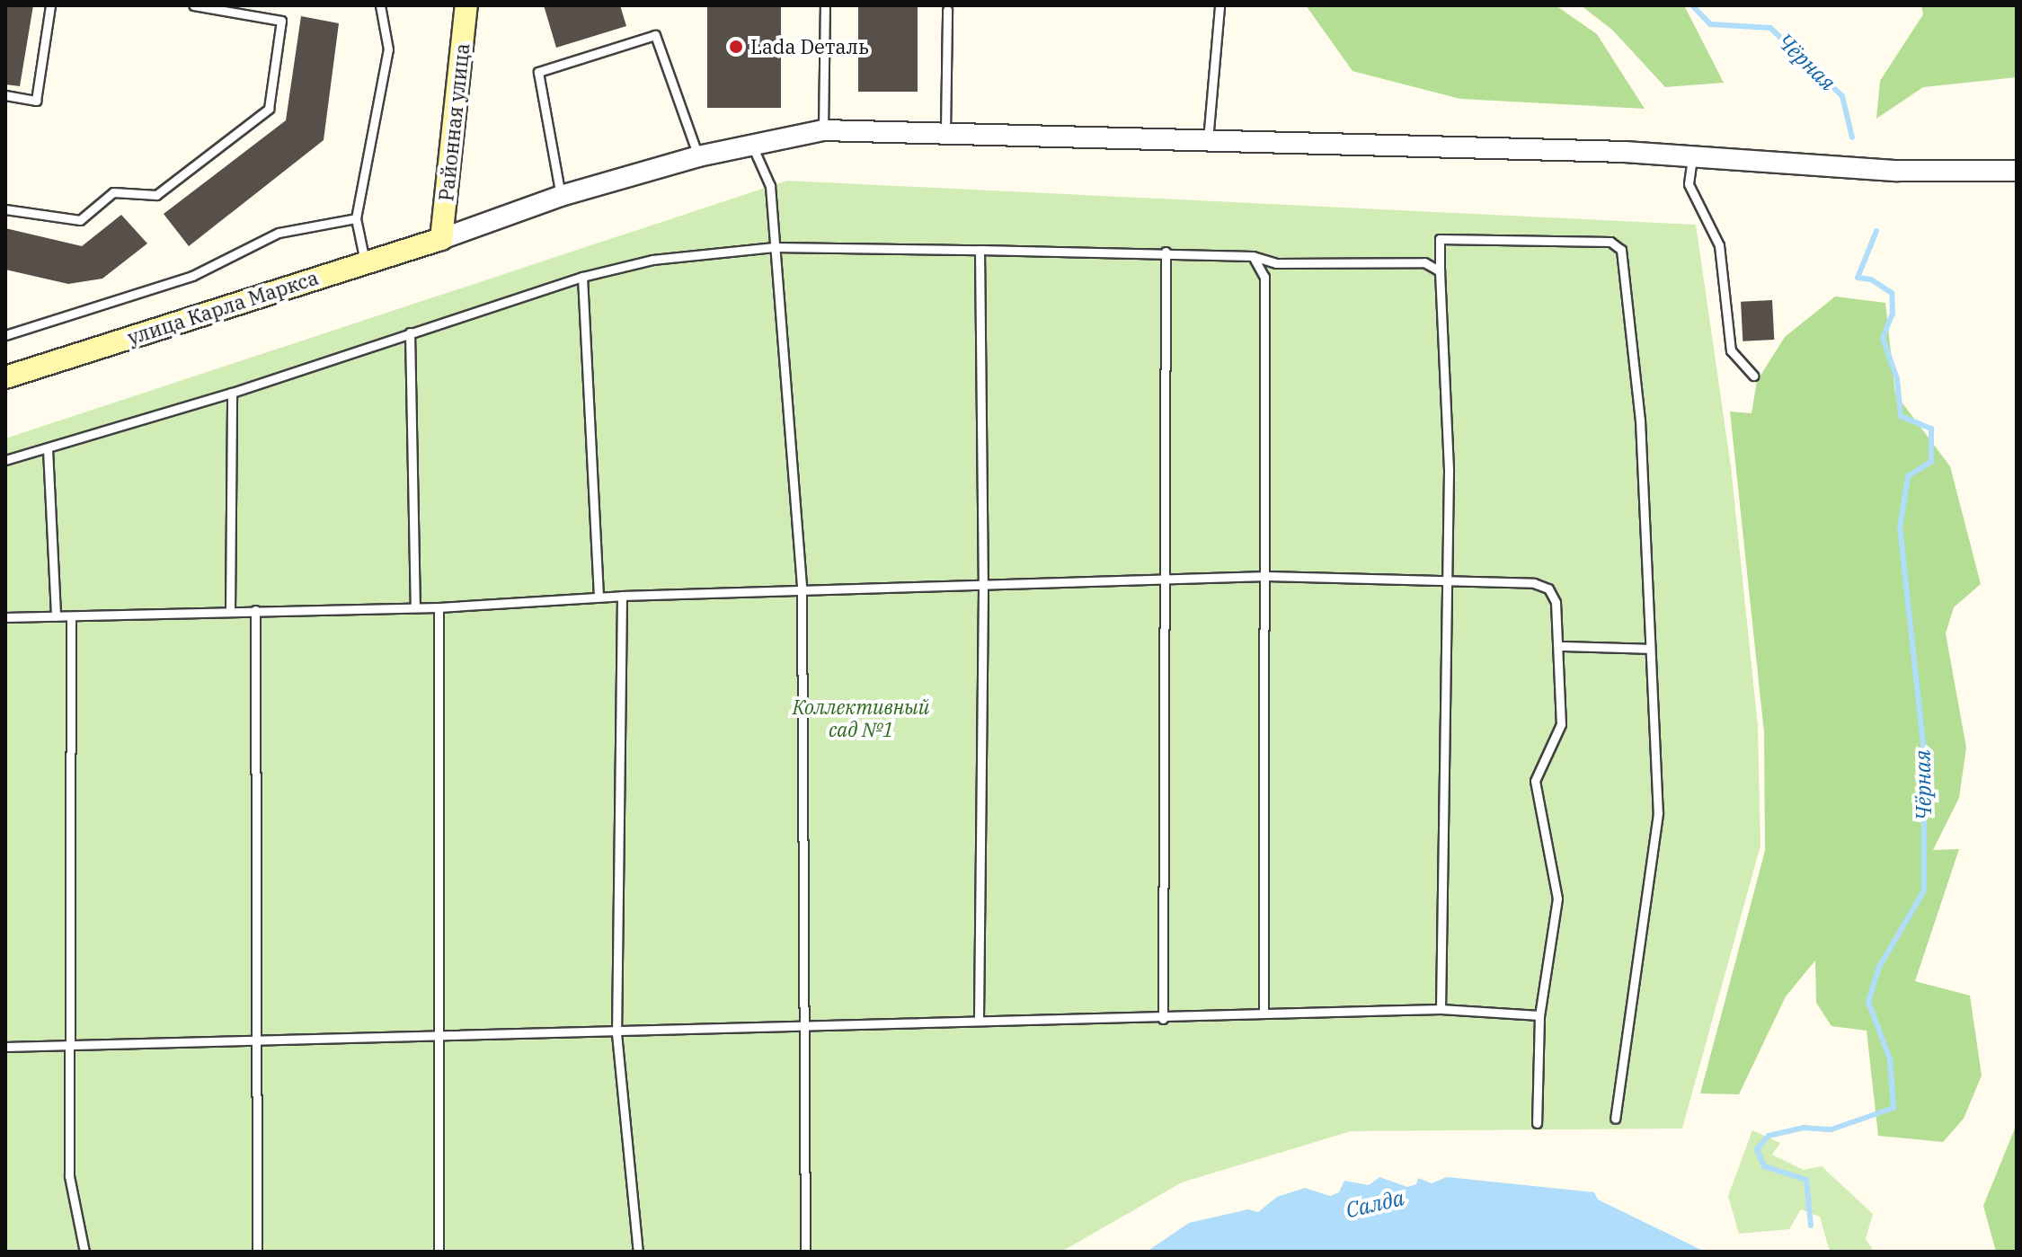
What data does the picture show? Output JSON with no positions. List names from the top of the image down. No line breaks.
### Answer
{"streets":{"main road":["Районная улица","улица Карла Маркса"]},"crossings":[["Районная улица","улица Карла Маркса"]],"water":["Чёрная","Салда"],"parks":["Коллективный сад №1"],"places":["Lada Dеталь"]}
